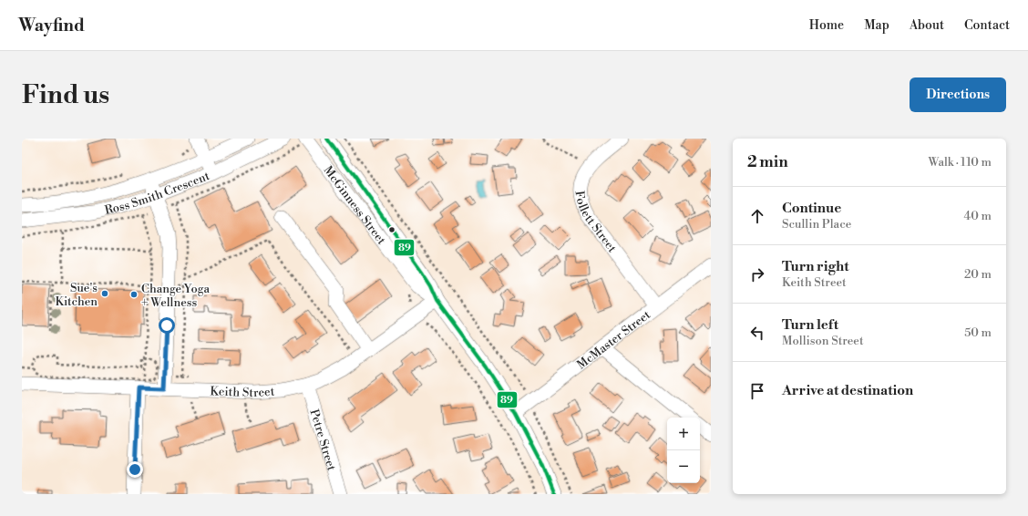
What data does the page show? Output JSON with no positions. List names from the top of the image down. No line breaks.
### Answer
{"streets":{"street":["Ross Smith Crescent","McGinness Street","Follett Street","McMaster Street","Keith Street","Petre Street"]},"crossings":[["McGinness Street","McMaster Street"],["McGinness Street","Keith Street"],["Follett Street","McMaster Street"],["Keith Street","Petre Street"]],"places":["Sue's Kitchen","Change Yoga + Wellness"],"lines":["transit line 89"],"page":{"header":"Wayfind","nav":["Home","Map","About","Contact"],"buttons":"Directions","title":"Find us","heading":["2 min","Walk · 110 m"],"list":[["Continue","Scullin Place","40 m"],["Turn right","Keith Street","20 m"],["Turn left","Mollison Street","50 m"],"Arrive at destination"],"map_buttons":["+","−"]}}
